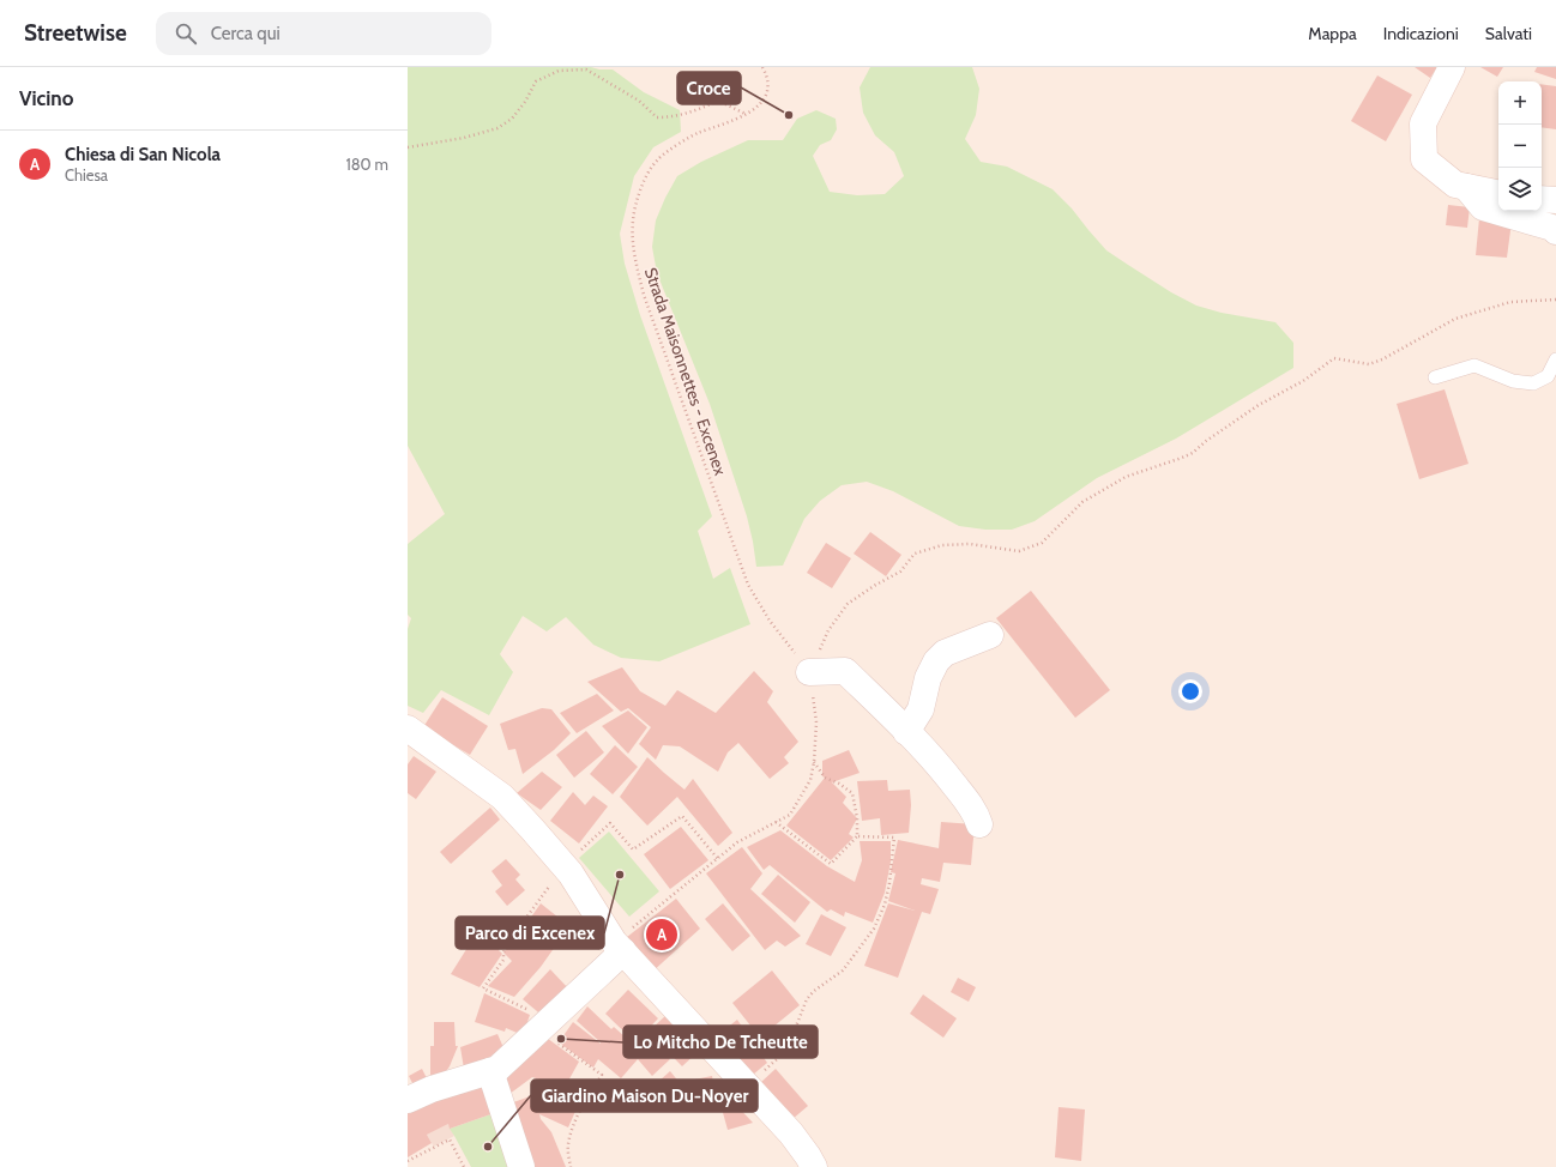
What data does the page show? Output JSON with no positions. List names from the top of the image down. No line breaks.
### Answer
{"streets":{"path":["Strada Maisonnettes - Excenex"]},"places":["Croce","Parco di Excenex","Lo Mitcho De Tcheutte","Giardino Maison Du-Noyer"],"page":{"header":"Streetwise","search":"Cerca qui","nav":["Mappa","Indicazioni","Salvati"],"heading":"Vicino","map_buttons":["+","−"],"list":[{"mark":"A","name":"Chiesa di San Nicola","note":"Chiesa","value":"180 m"}],"pins":"A"}}
